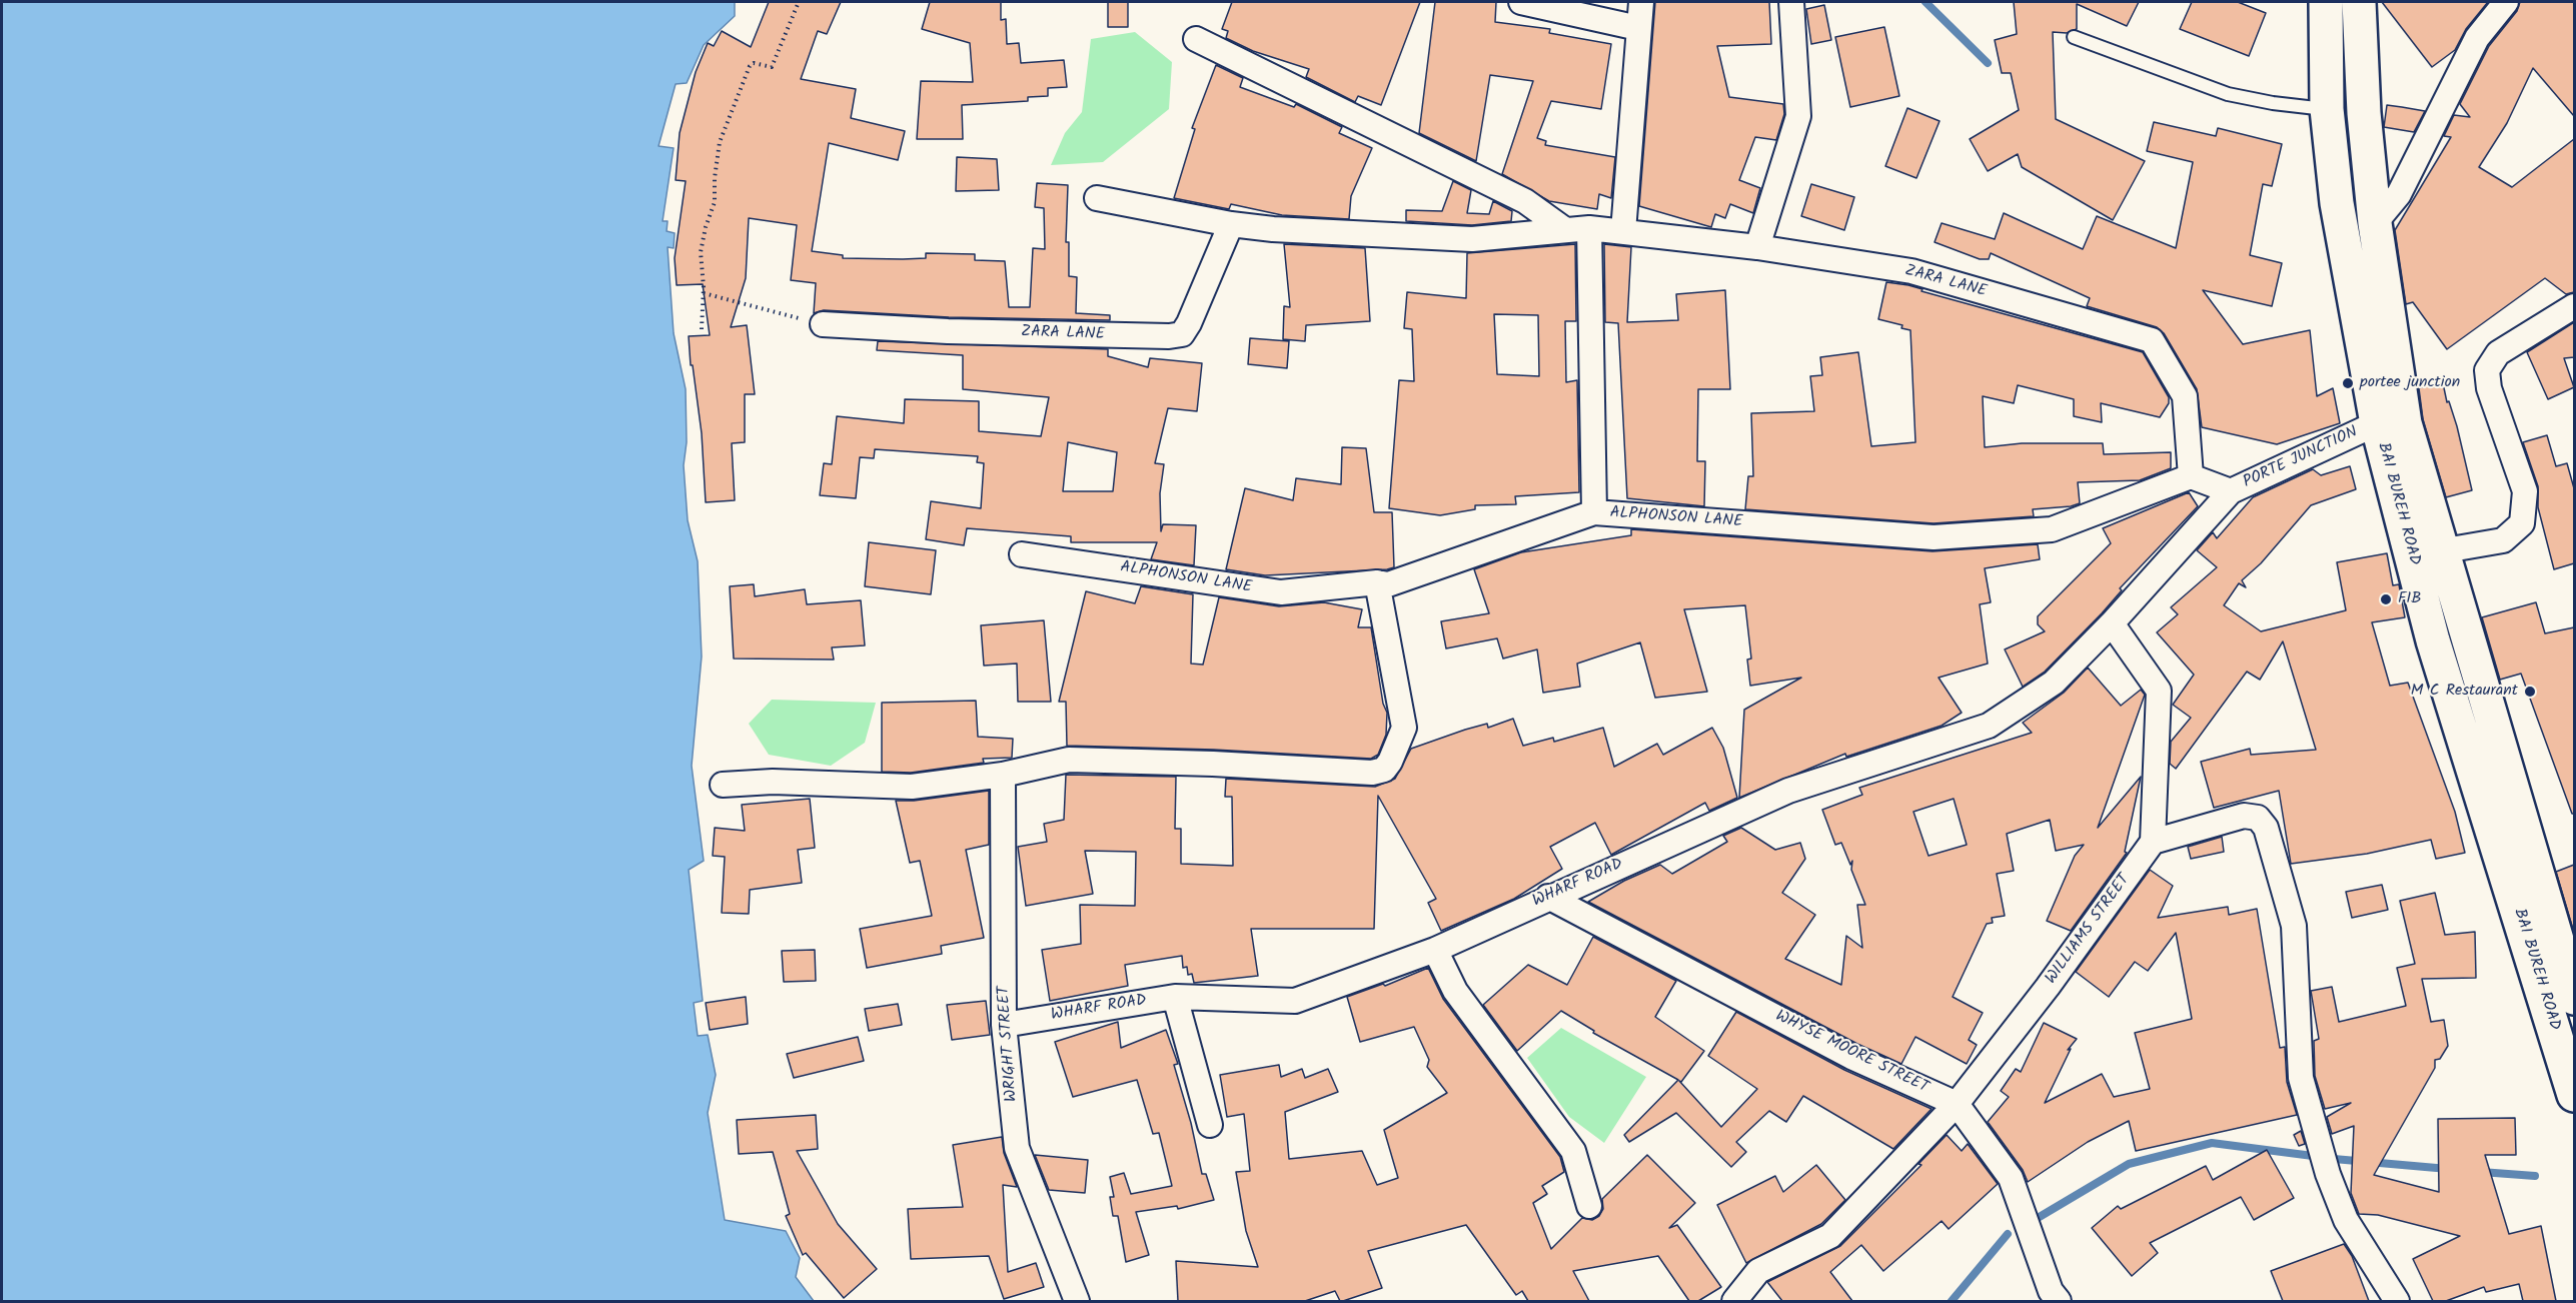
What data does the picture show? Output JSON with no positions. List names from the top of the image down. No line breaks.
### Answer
{"streets":{"highway":["BAI BUREH ROAD"],"street":["ZARA LANE","PORTE JUNCTION","ALPHONSON LANE","WHARF ROAD","WILLIAMS STREET","WRIGHT STREET","WHYSE MOORE STREET"]},"crossings":[["ZARA LANE","PORTE JUNCTION"],["ZARA LANE","ALPHONSON LANE"],["PORTE JUNCTION","BAI BUREH ROAD"],["PORTE JUNCTION","ALPHONSON LANE"],["WHARF ROAD","WRIGHT STREET"],["WHARF ROAD","WHYSE MOORE STREET"],["WILLIAMS STREET","WHYSE MOORE STREET"]],"places":["portee junction","FIB","M C Restaurant"]}
